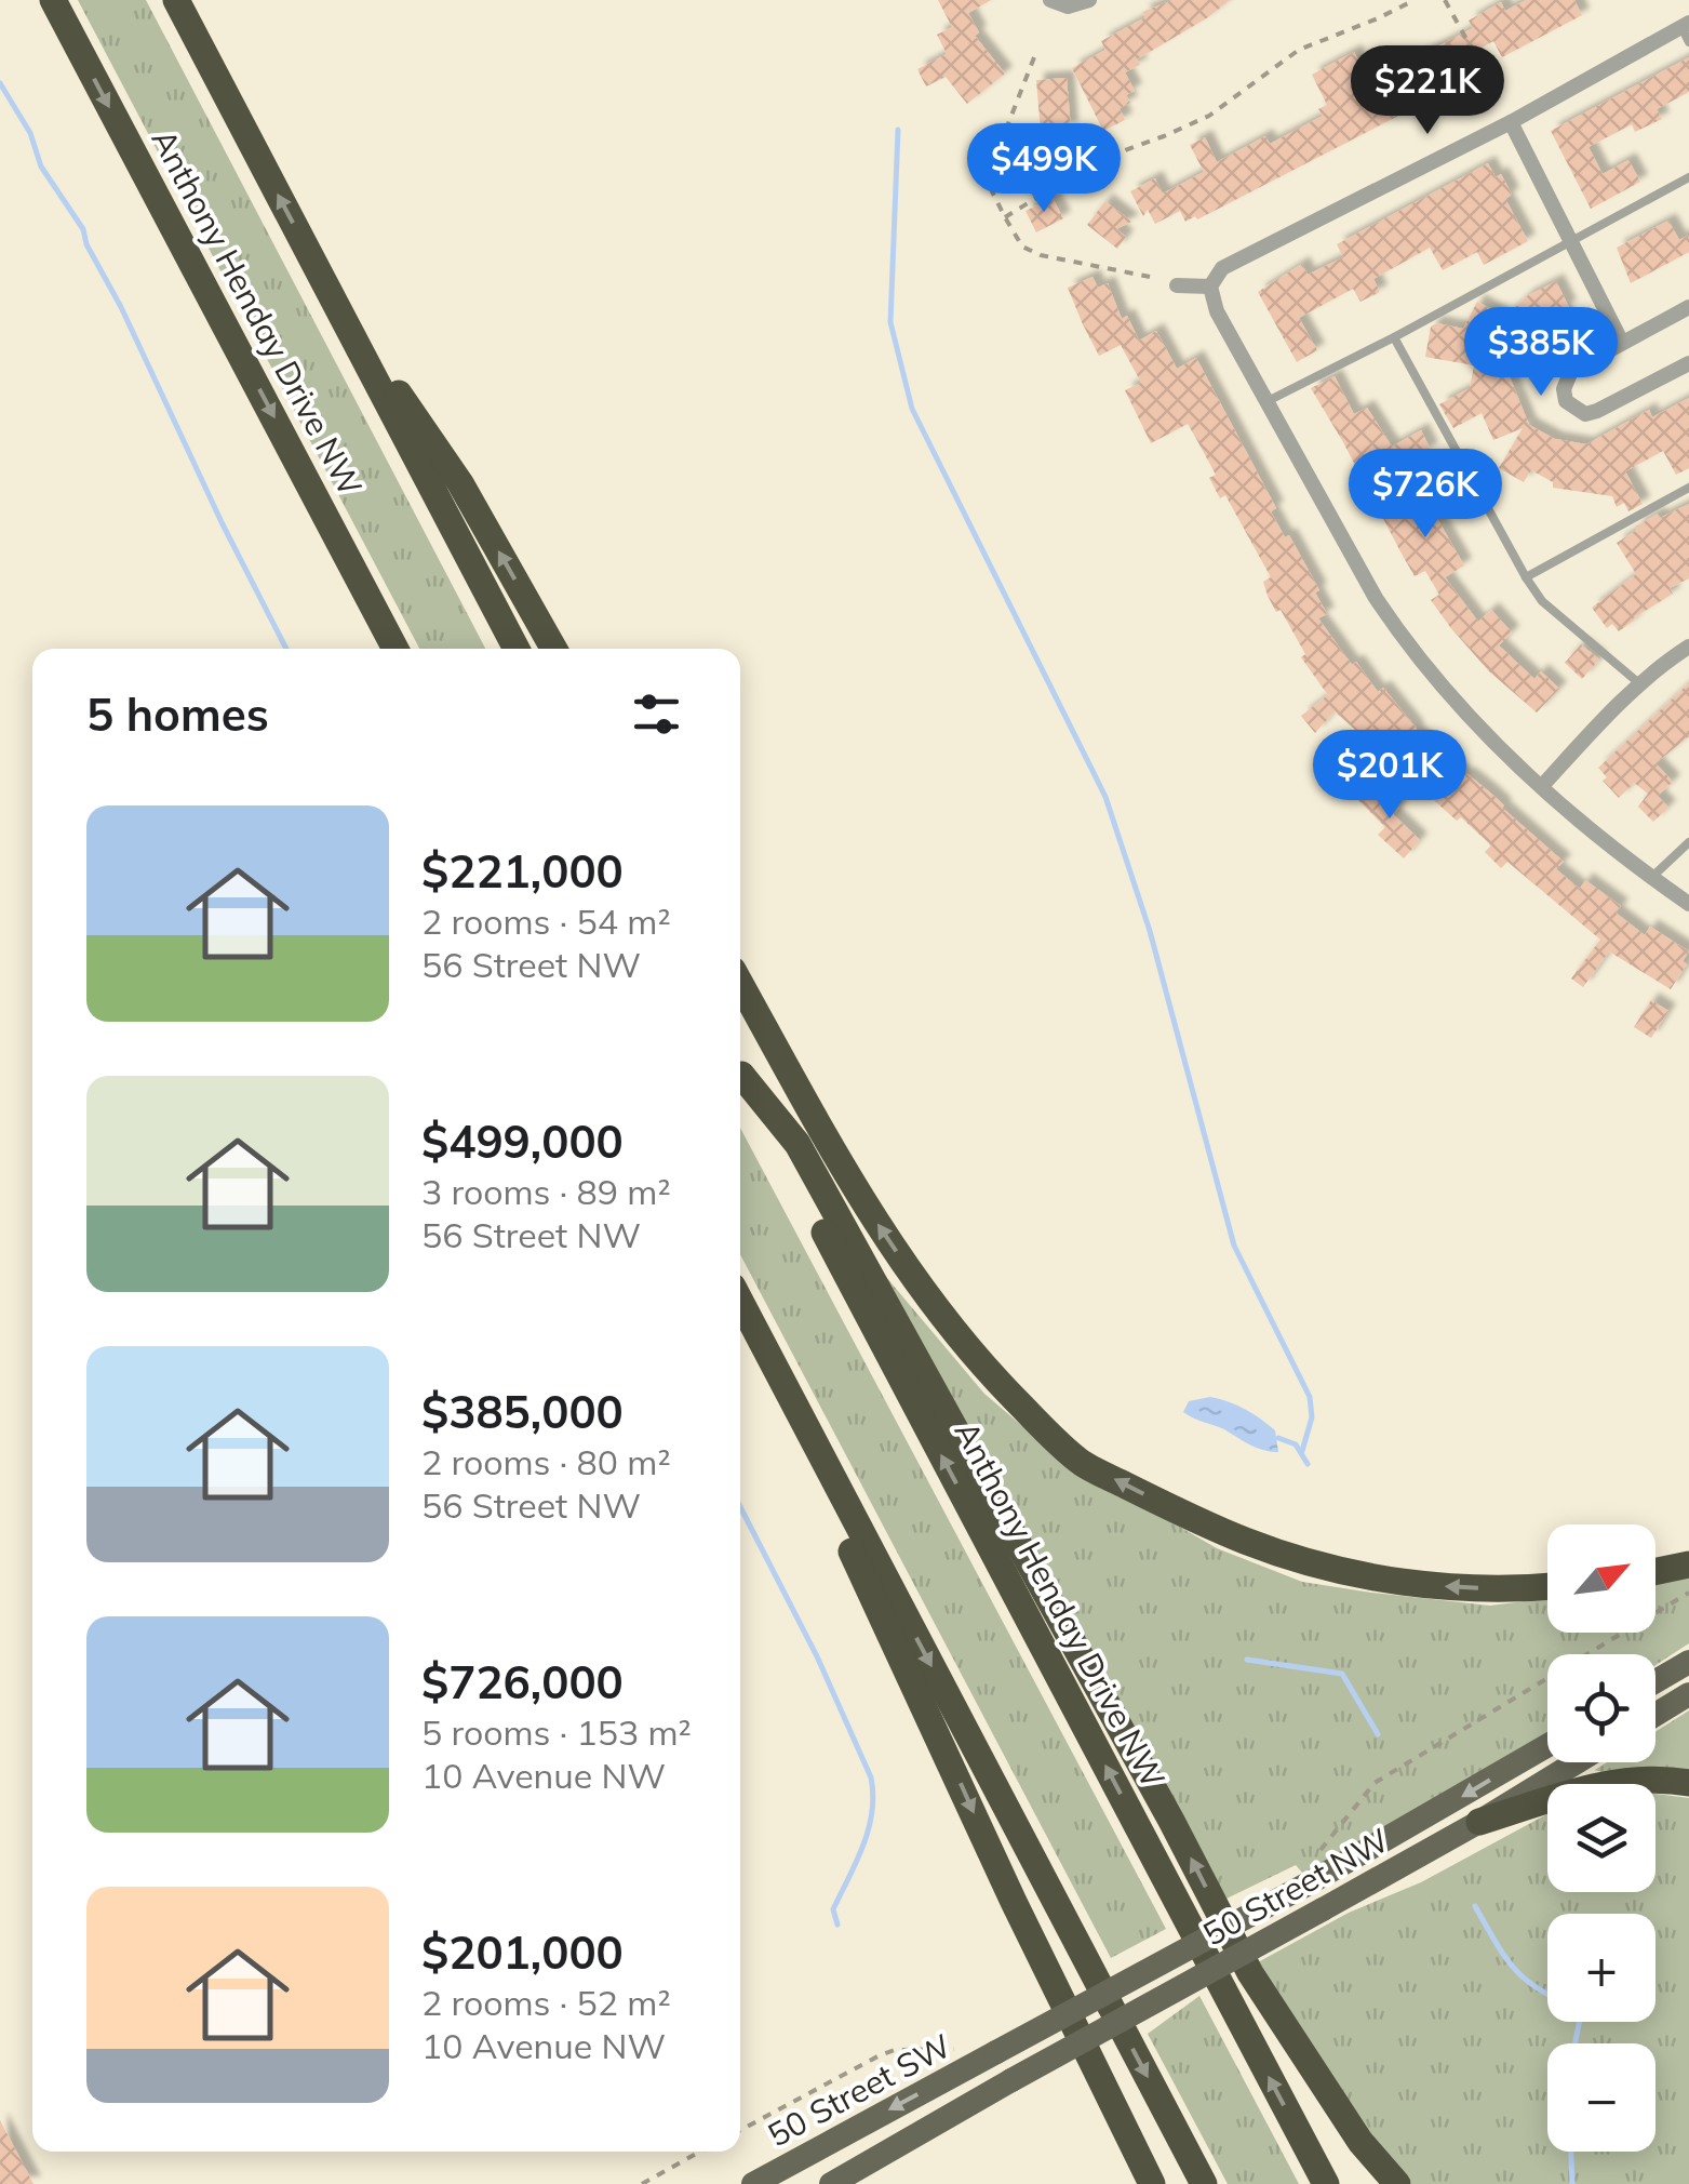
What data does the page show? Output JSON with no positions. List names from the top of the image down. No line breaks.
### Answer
{"streets":{"highway":["Anthony Henday Drive NW"],"main road":["50 Street NW","50 Street SW"]},"crossings":[["50 Street NW","50 Street SW"]],"north":"top right","page":{"price":["$221K","$499K","$385K","$726K","$201K"],"heading":"5 homes","list":[{"name":"$221,000","note":"2 rooms · 54 m² · 56 Street NW"},{"name":"$499,000","note":"3 rooms · 89 m² · 56 Street NW"},{"name":"$385,000","note":"2 rooms · 80 m² · 56 Street NW"},{"name":"$726,000","note":"5 rooms · 153 m² · 10 Avenue NW"},{"name":"$201,000","note":"2 rooms · 52 m² · 10 Avenue NW"}],"map_buttons":["+","−"]}}
